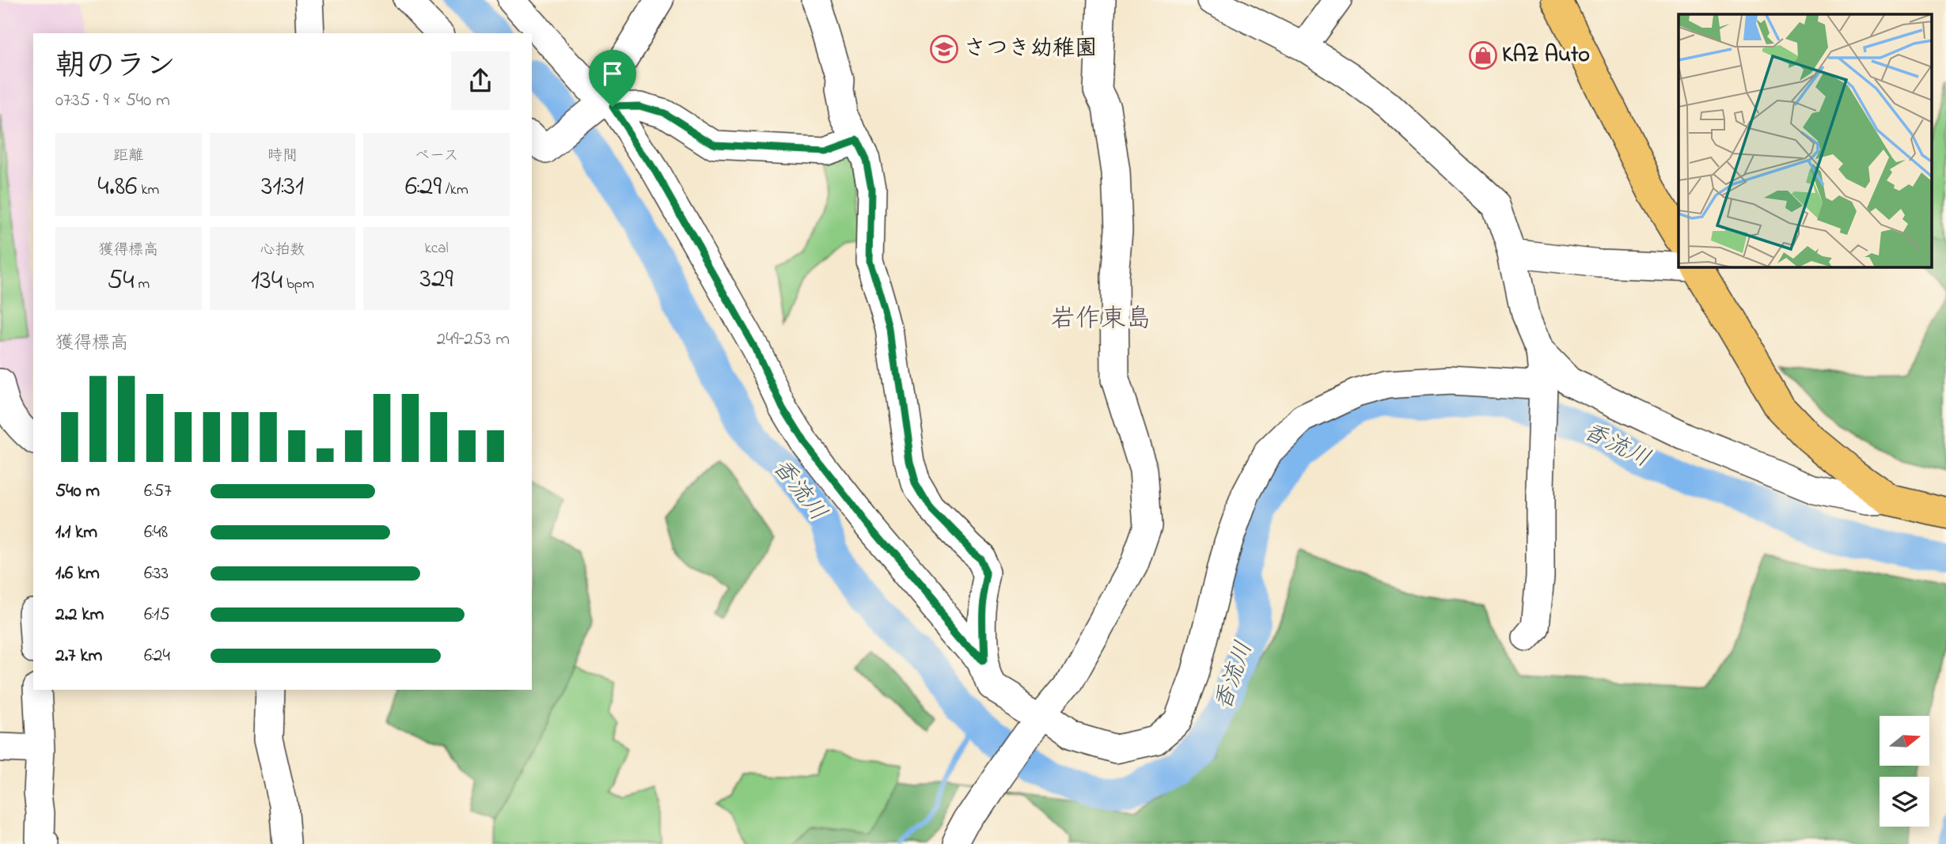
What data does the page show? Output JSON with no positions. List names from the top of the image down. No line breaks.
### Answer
{"districts":["岩作東島"],"water":["香流川"],"places":{"school or university":["さつき幼稚園"],"shop":["KAZ Auto"]},"north":"right","page":{"heading":["朝のラン","07:35 · 9 × 540 m"],"stats":[["距離","4.86 km"],["時間","31:31"],["ペース","6:29 /km"],["獲得標高","54 m"],["心拍数","134 bpm"],["kcal","329"]],"chart":["獲得標高","249–253 m"],"list":[{"name":"540 m","note":"6:57"},{"name":"1.1 km","note":"6:48"},{"name":"1.6 km","note":"6:33"},{"name":"2.2 km","note":"6:15"},{"name":"2.7 km","note":"6:24"}]}}
